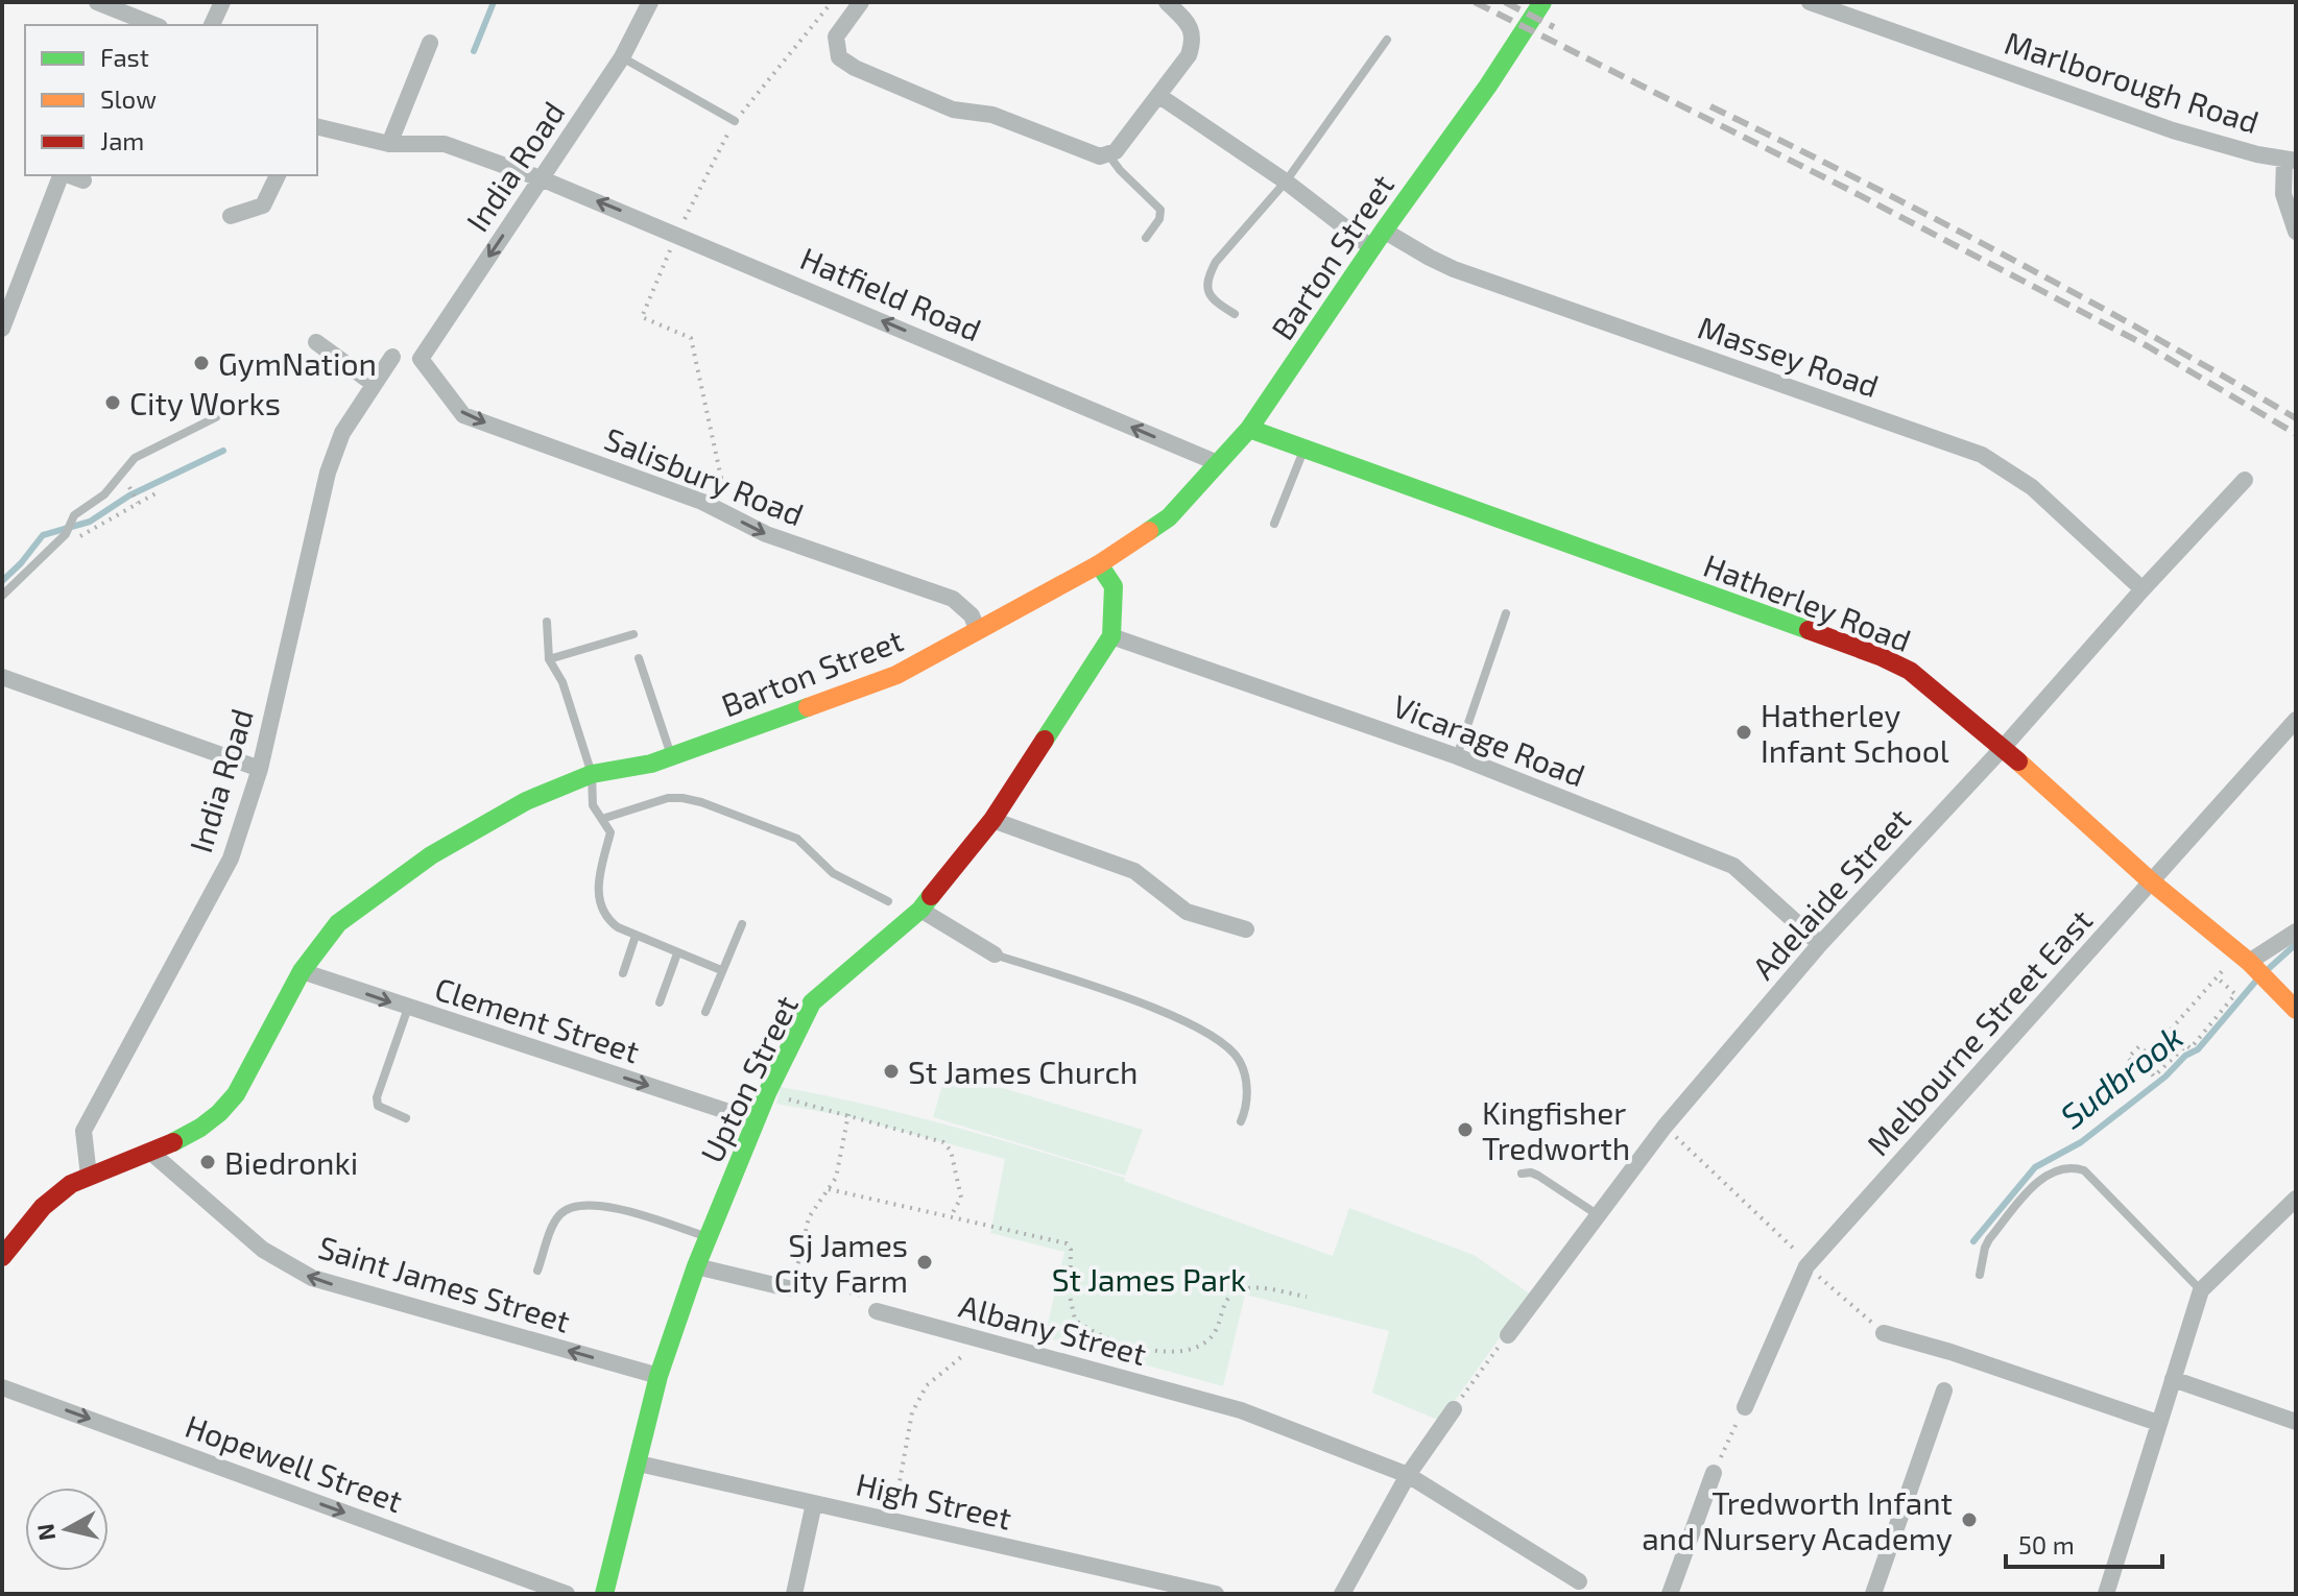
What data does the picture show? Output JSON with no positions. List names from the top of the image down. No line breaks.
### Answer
{"streets":{"street":["Marlborough Road","India Road","Barton Street","Hatfield Road","Massey Road","Salisbury Road","Hatherley Road","Vicarage Road","Adelaide Street","Clement Street","Melbourne Street East","Upton Street","Saint James Street","Albany Street","Hopewell Street","High Street"]},"crossings":[["India Road","Barton Street"],["India Road","Hatfield Road"],["India Road","Salisbury Road"],["Barton Street","Hatfield Road"],["Barton Street","Massey Road"],["Barton Street","Salisbury Road"],["Barton Street","Hatherley Road"],["Barton Street","Clement Street"],["Barton Street","Saint James Street"],["Massey Road","Adelaide Street"],["Hatherley Road","Adelaide Street"],["Hatherley Road","Melbourne Street East"],["Vicarage Road","Adelaide Street"],["Vicarage Road","Upton Street"],["Clement Street","Upton Street"],["Upton Street","Saint James Street"],["Upton Street","High Street"]],"one_way":["Hatfield Road","Salisbury Road","Clement Street","Saint James Street","Hopewell Street"],"water":["Sudbrook"],"parks":["St James Park"],"places":["GymNation","City Works","Hatherley Infant School","St James Church","Kingfisher Tredworth","Biedronki","Sj James City Farm","Tredworth Infant and Nursery Academy"],"legend":["Fast","Slow","Jam"],"scale_bar":"50 m","north":"left"}
